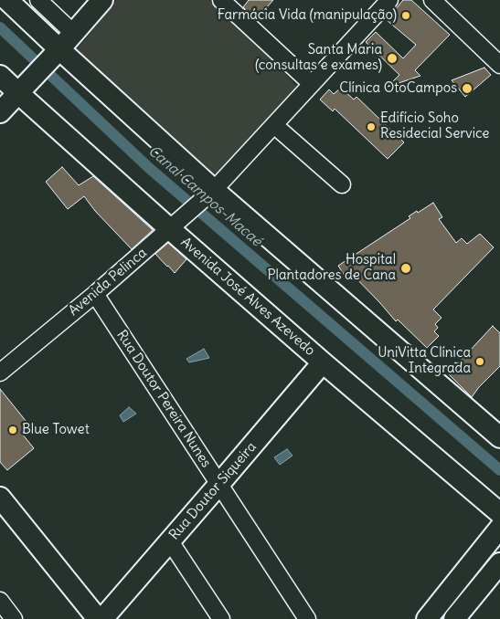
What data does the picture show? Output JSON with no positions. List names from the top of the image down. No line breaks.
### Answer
{"streets":{"main road":["Avenida José Alves Azevedo","Rua Doutor Siqueira"],"street":["Avenida Pelinca","Rua Doutor Pereira Nunes"]},"crossings":[["Avenida Pelinca","Avenida José Alves Azevedo"],["Avenida Pelinca","Rua Doutor Pereira Nunes"],["Avenida José Alves Azevedo","Rua Doutor Siqueira"],["Rua Doutor Pereira Nunes","Rua Doutor Siqueira"]],"water":["Canal Campos-Macaé"],"places":["Farmácia Vida (manipulação)","Santa Maria (consultas e exames)","Clínica OtoCampos","Edifício Soho Residecial Service","Hospital Plantadores de Cana","UniVitta Clínica Integrada","Blue Towet"]}
